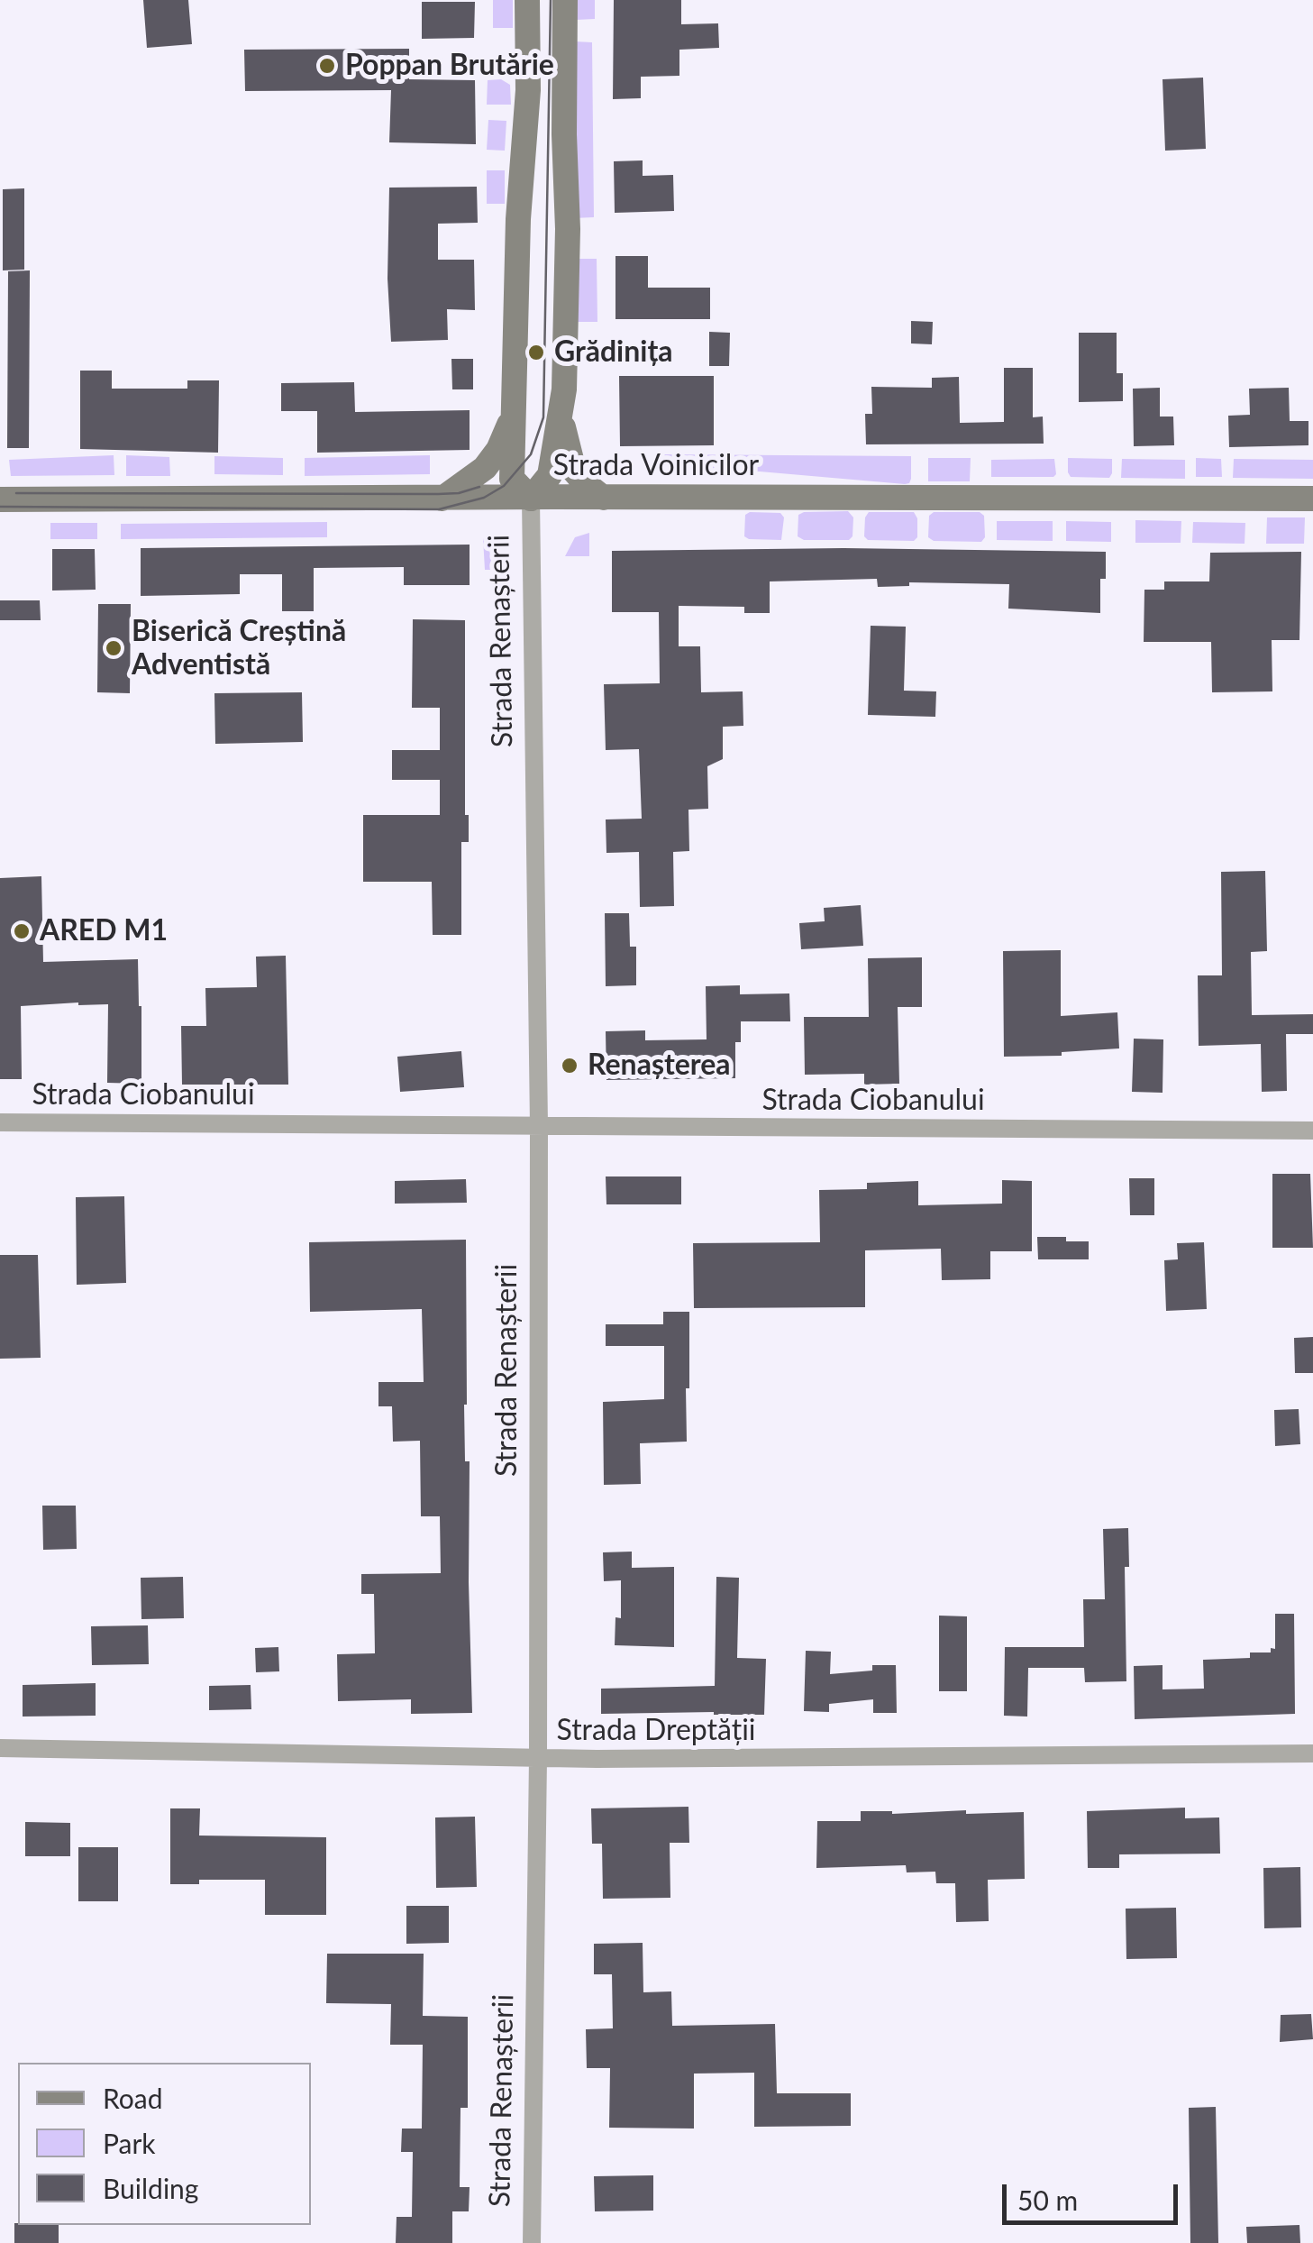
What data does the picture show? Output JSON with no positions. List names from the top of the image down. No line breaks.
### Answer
{"streets":{"main road":["Strada Voinicilor","Strada Renașterii"],"street":["Strada Ciobanului","Strada Dreptății"]},"crossings":[["Strada Voinicilor","Strada Renașterii"],["Strada Renașterii","Strada Ciobanului"],["Strada Renașterii","Strada Dreptății"]],"places":["Poppan Brutărie","Grădinița","Biserică Creștină Adventistă","ARED M1","Renașterea"],"legend":["Road","Park","Building"],"scale_bar":"50 m"}
